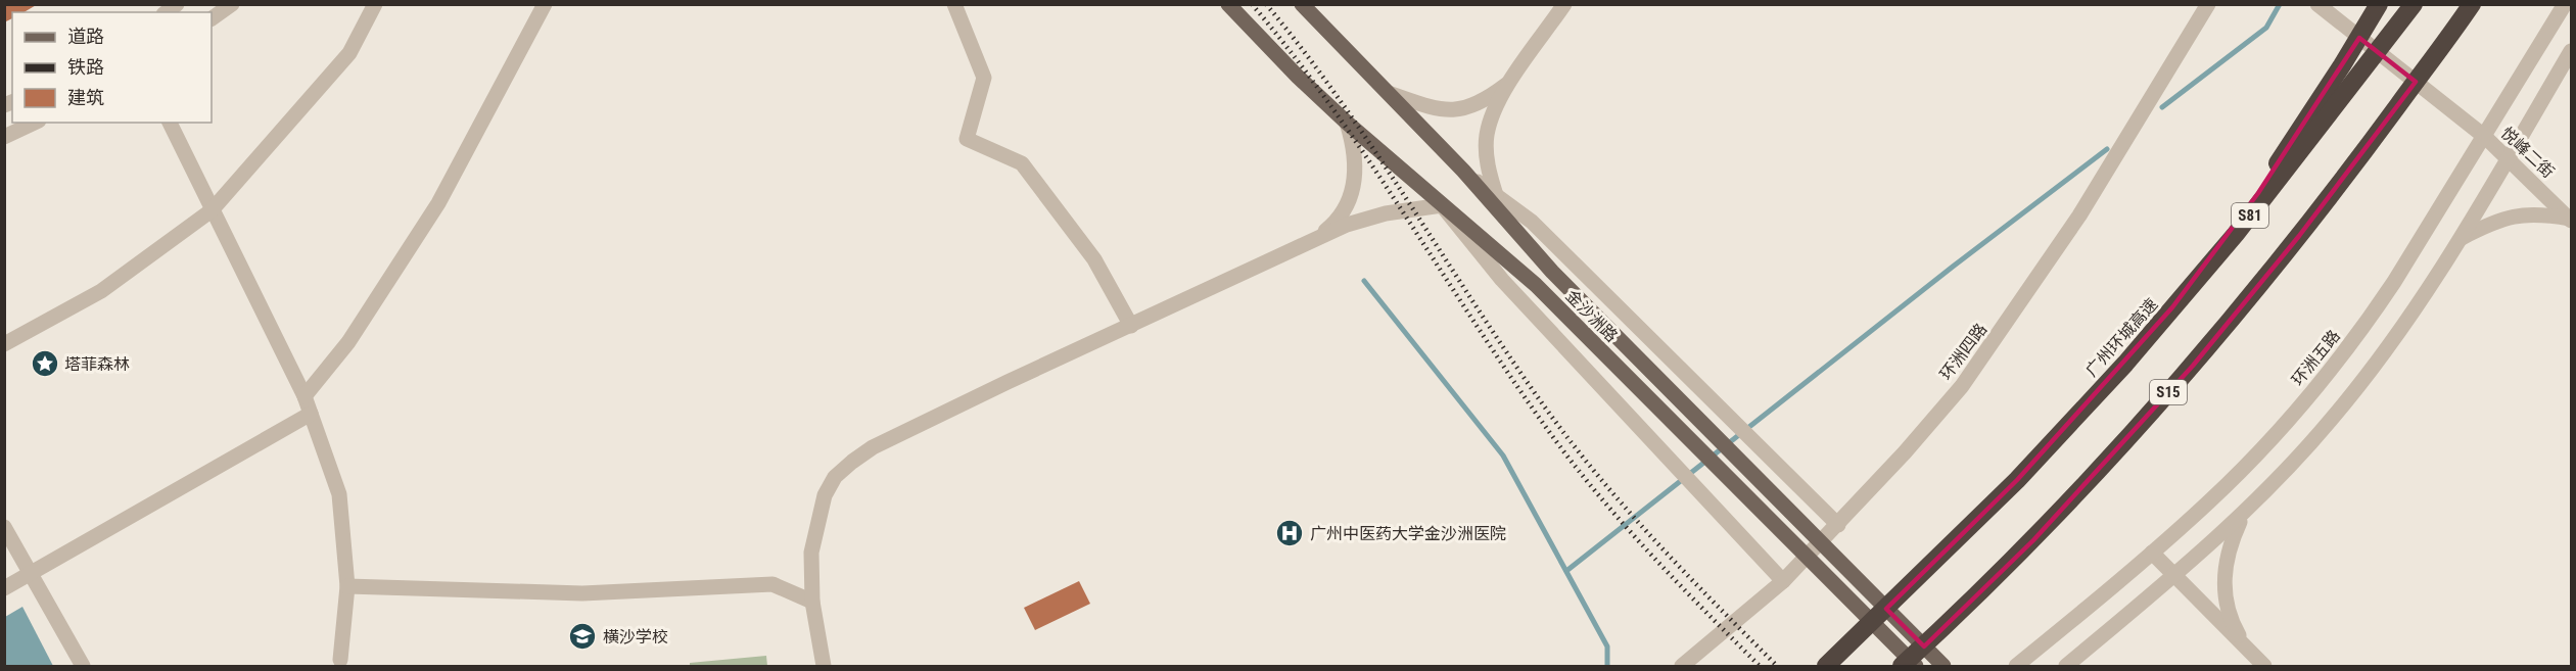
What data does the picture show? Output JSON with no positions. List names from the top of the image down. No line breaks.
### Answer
{"streets":{"highway":["S81","广州环城高速","S15"],"main road":["金沙洲路"],"street":["悦峰二街","环洲四路","环洲五路"]},"crossings":[["悦峰二街","环洲五路"]],"places":{"place":["塔菲森林"],"hospital":["广州中医药大学金沙洲医院"],"school or university":["横沙学校"]},"legend":["道路","铁路","建筑"]}
